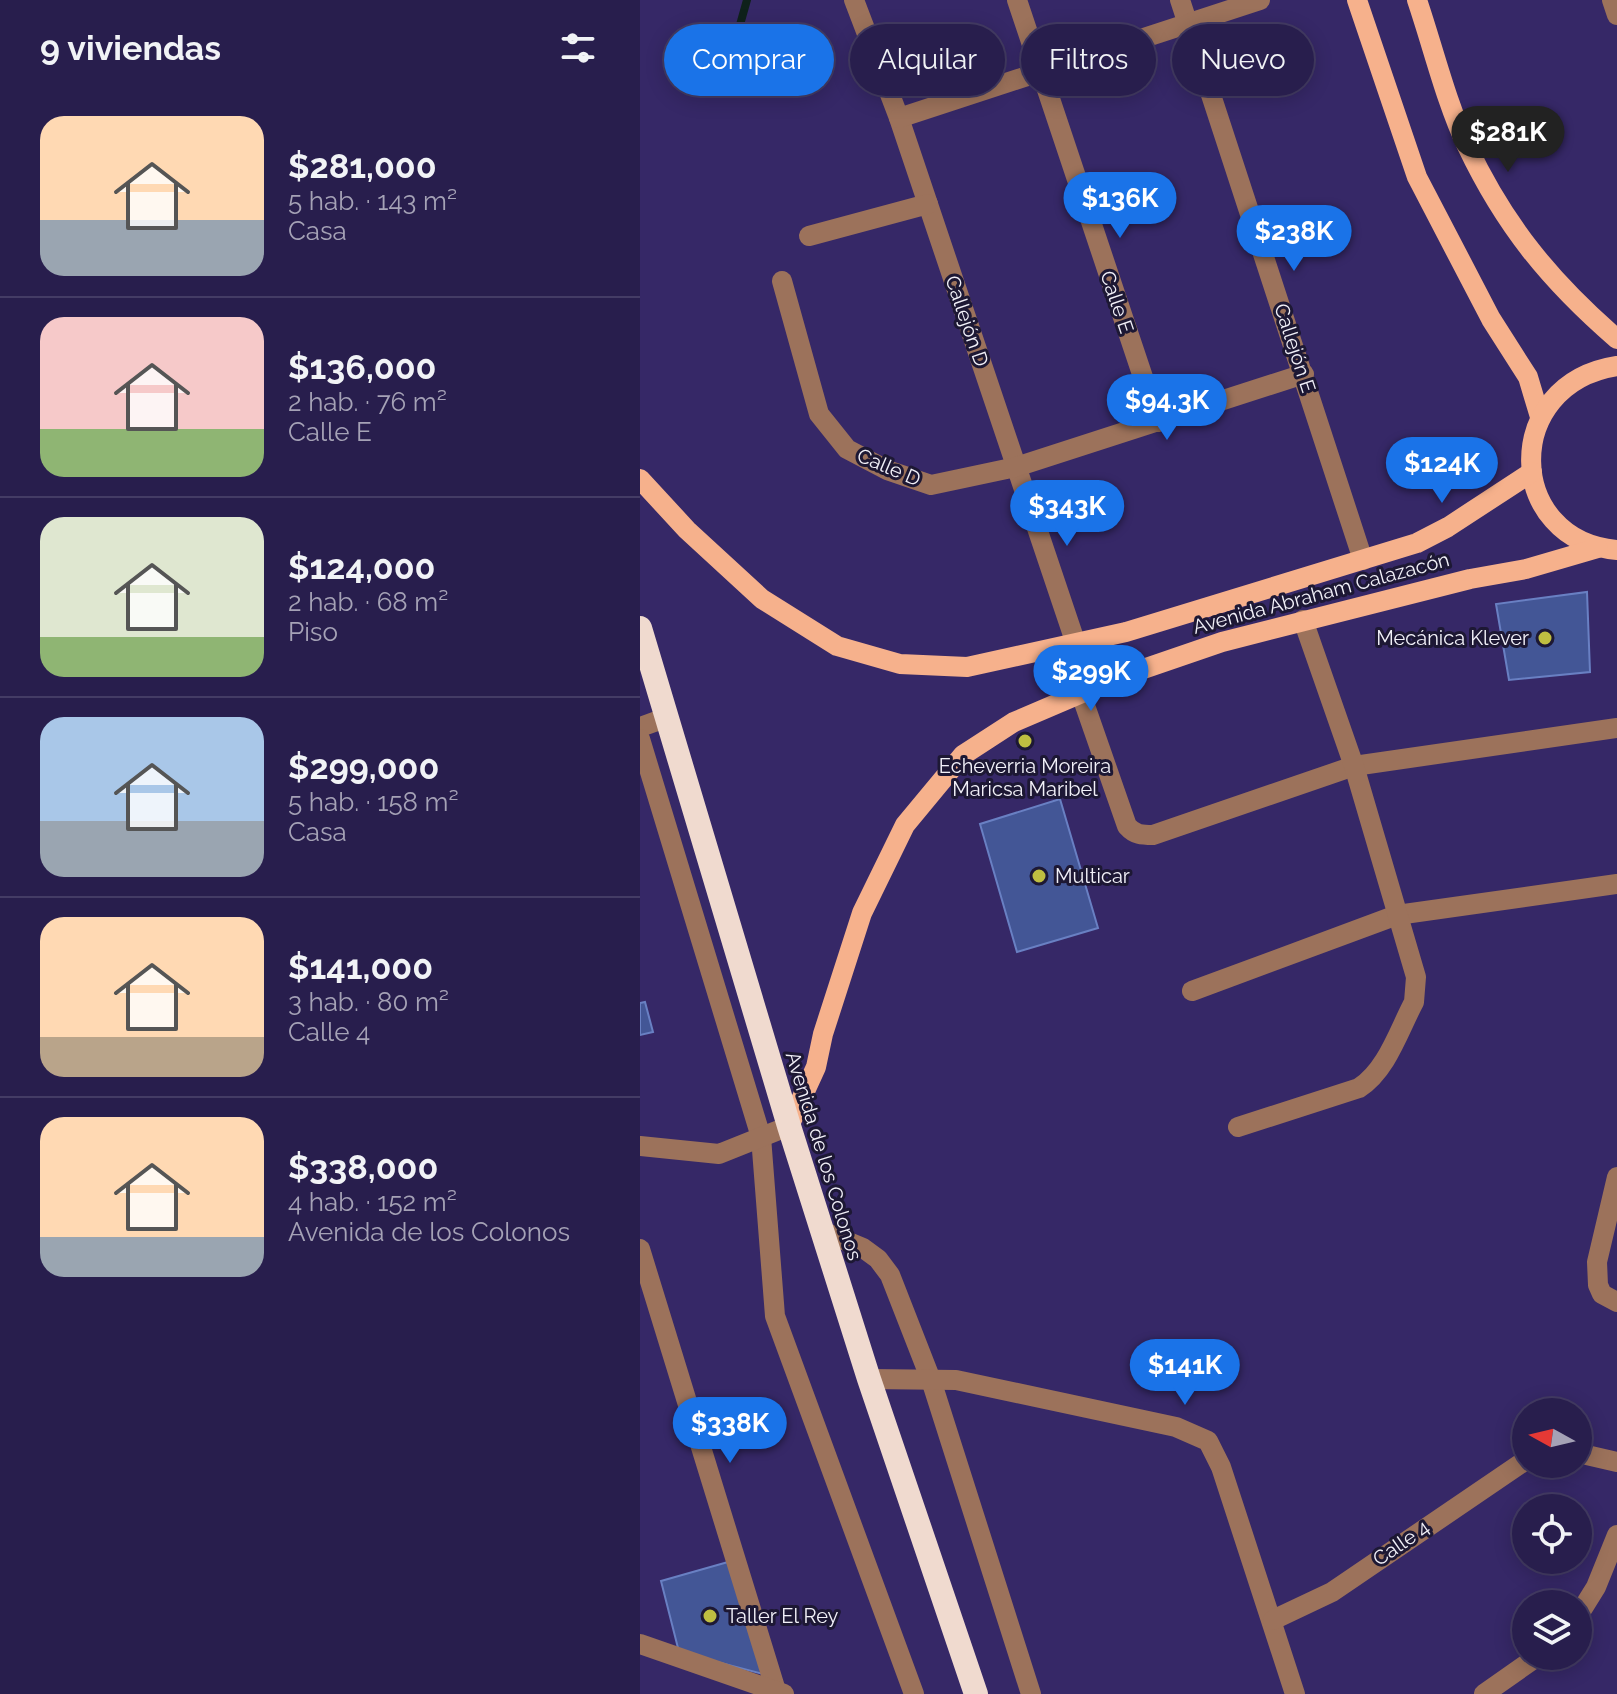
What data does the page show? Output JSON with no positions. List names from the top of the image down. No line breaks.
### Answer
{"streets":{"highway":["Avenida de los Colonos"],"main road":["Avenida Abraham Calazacón"],"street":["Calle E","Callejón D","Callejón E","Calle D","Calle 4"]},"crossings":[["Calle E","Calle D"],["Callejón D","Calle D"],["Callejón D","Avenida Abraham Calazacón"],["Callejón E","Calle D"],["Callejón E","Avenida Abraham Calazacón"],["Avenida Abraham Calazacón","Avenida de los Colonos"]],"places":["Mecánica Klever","Echeverria Moreira Maricsa Maribel","Multicar","Taller El Rey"],"north":"left","page":{"heading":"9 viviendas","chip":["Comprar","Alquilar","Filtros","Nuevo"],"list":[{"name":"$281,000","note":"5 hab. · 143 m² · Casa"},{"name":"$136,000","note":"2 hab. · 76 m² · Calle E"},{"name":"$124,000","note":"2 hab. · 68 m² · Piso"},{"name":"$299,000","note":"5 hab. · 158 m² · Casa"},{"name":"$141,000","note":"3 hab. · 80 m² · Calle 4"},{"name":"$338,000","note":"4 hab. · 152 m² · Avenida de los Colonos"}],"price":["$281K","$136K","$238K","$94.3K","$124K","$343K","$299K","$141K","$338K"]}}
